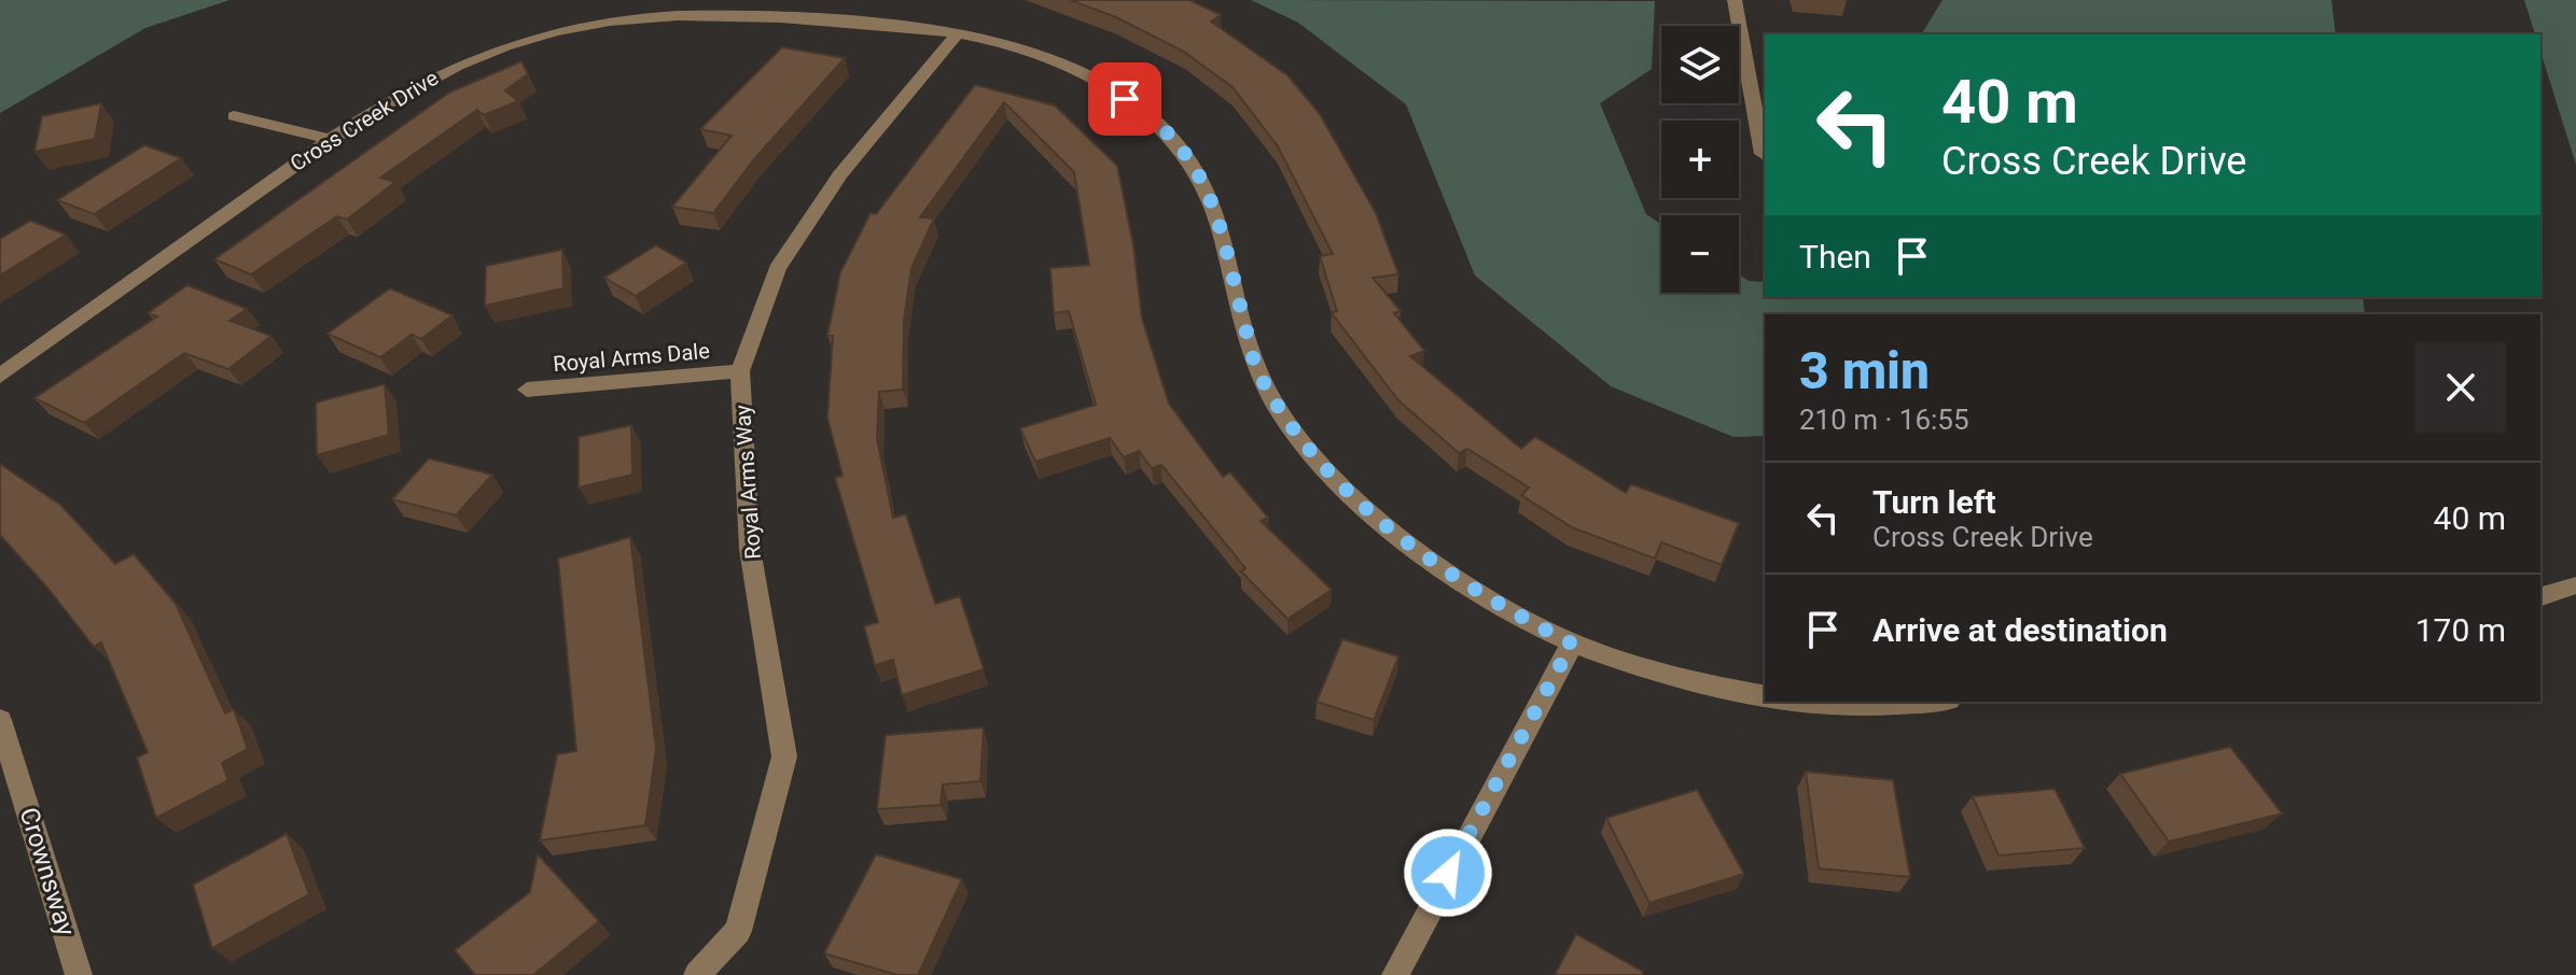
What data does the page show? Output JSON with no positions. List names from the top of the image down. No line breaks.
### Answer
{"streets":{"street":["Cross Creek Drive","Royal Arms Dale","Royal Arms Way","Crownsway"]},"crossings":[["Cross Creek Drive","Royal Arms Way"],["Royal Arms Dale","Royal Arms Way"]],"page":{"map_buttons":["+","−"],"turn":["40 m","Cross Creek Drive"],"then":"Then","heading":["3 min","210 m · 16:55"],"list":[{"name":"Turn left","note":"Cross Creek Drive","value":"40 m"},{"name":"Arrive at destination","value":"170 m"}]}}
